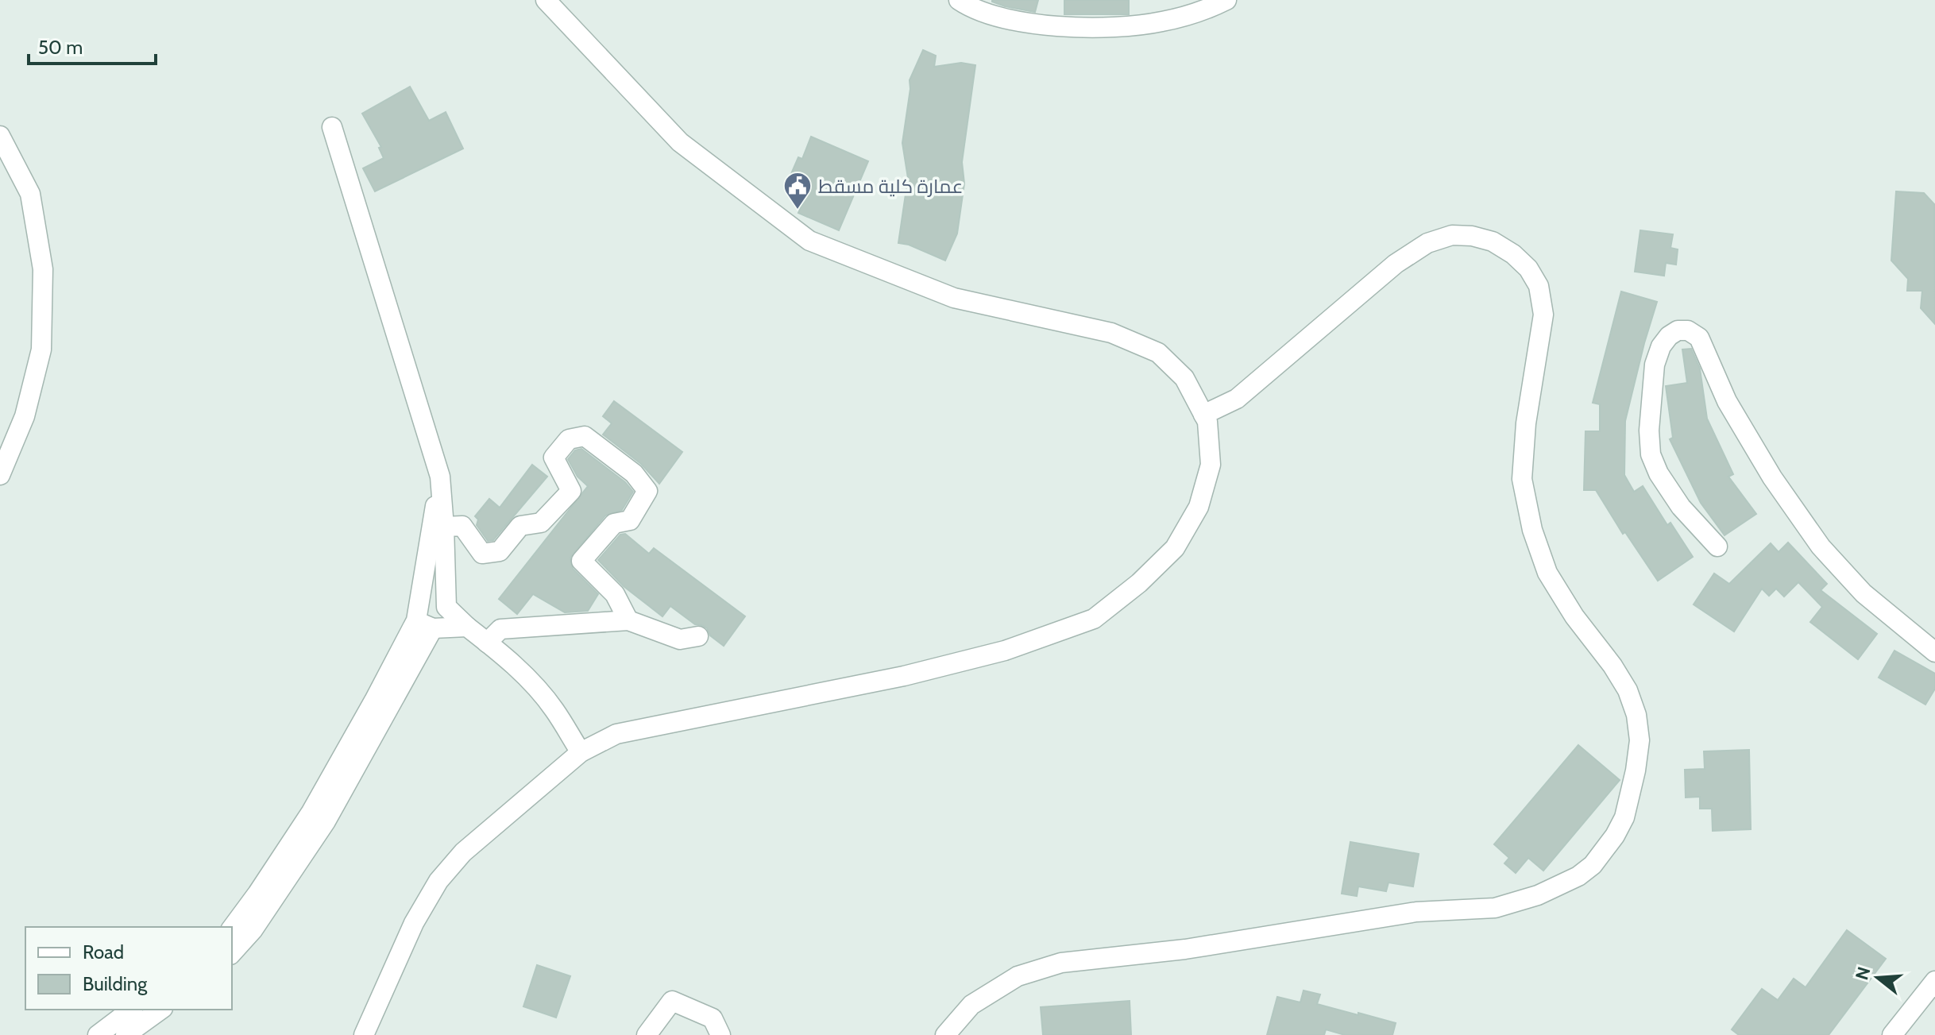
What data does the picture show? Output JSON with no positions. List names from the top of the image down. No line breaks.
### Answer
{"places":{"public building":["عمارة كلية مسقط"]},"legend":["Road","Building"],"scale_bar":"50 m","north":"left"}
